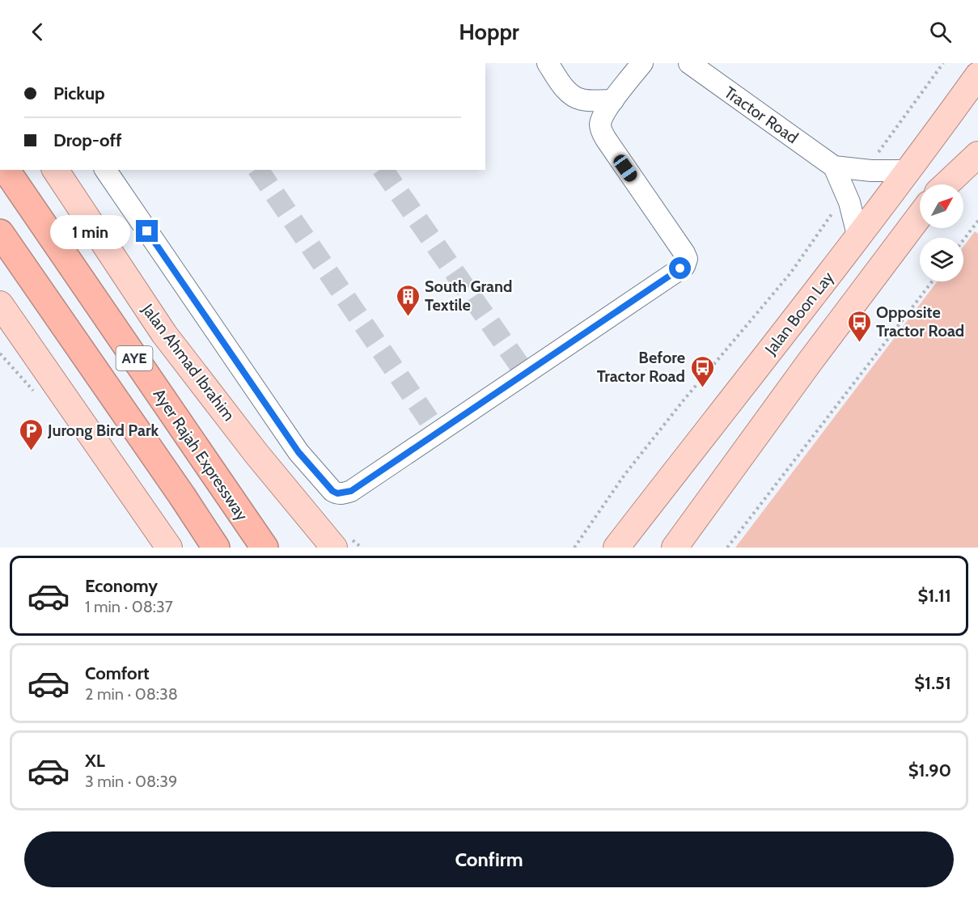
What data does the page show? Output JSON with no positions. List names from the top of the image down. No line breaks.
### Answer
{"streets":{"highway":["AYE","Ayer Rajah Expressway"],"main road":["Jalan Boon Lay","Jalan Ahmad Ibrahim"],"street":["Tractor Road"]},"crossings":[["Tractor Road","Jalan Boon Lay"]],"places":{"building":["South Grand Textile"],"bus stop":["Opposite Tractor Road","Before Tractor Road"],"parking":["Jurong Bird Park"]},"north":"top right","page":{"header":"Hoppr","banner":["Pickup","Drop-off"],"bubble":"1 min","list":[{"name":"Economy","note":"1 min · 08:37","value":"$1.11"},{"name":"Comfort","note":"2 min · 08:38","value":"$1.51"},{"name":"XL","note":"3 min · 08:39","value":"$1.90"}],"buttons":"Confirm"}}
